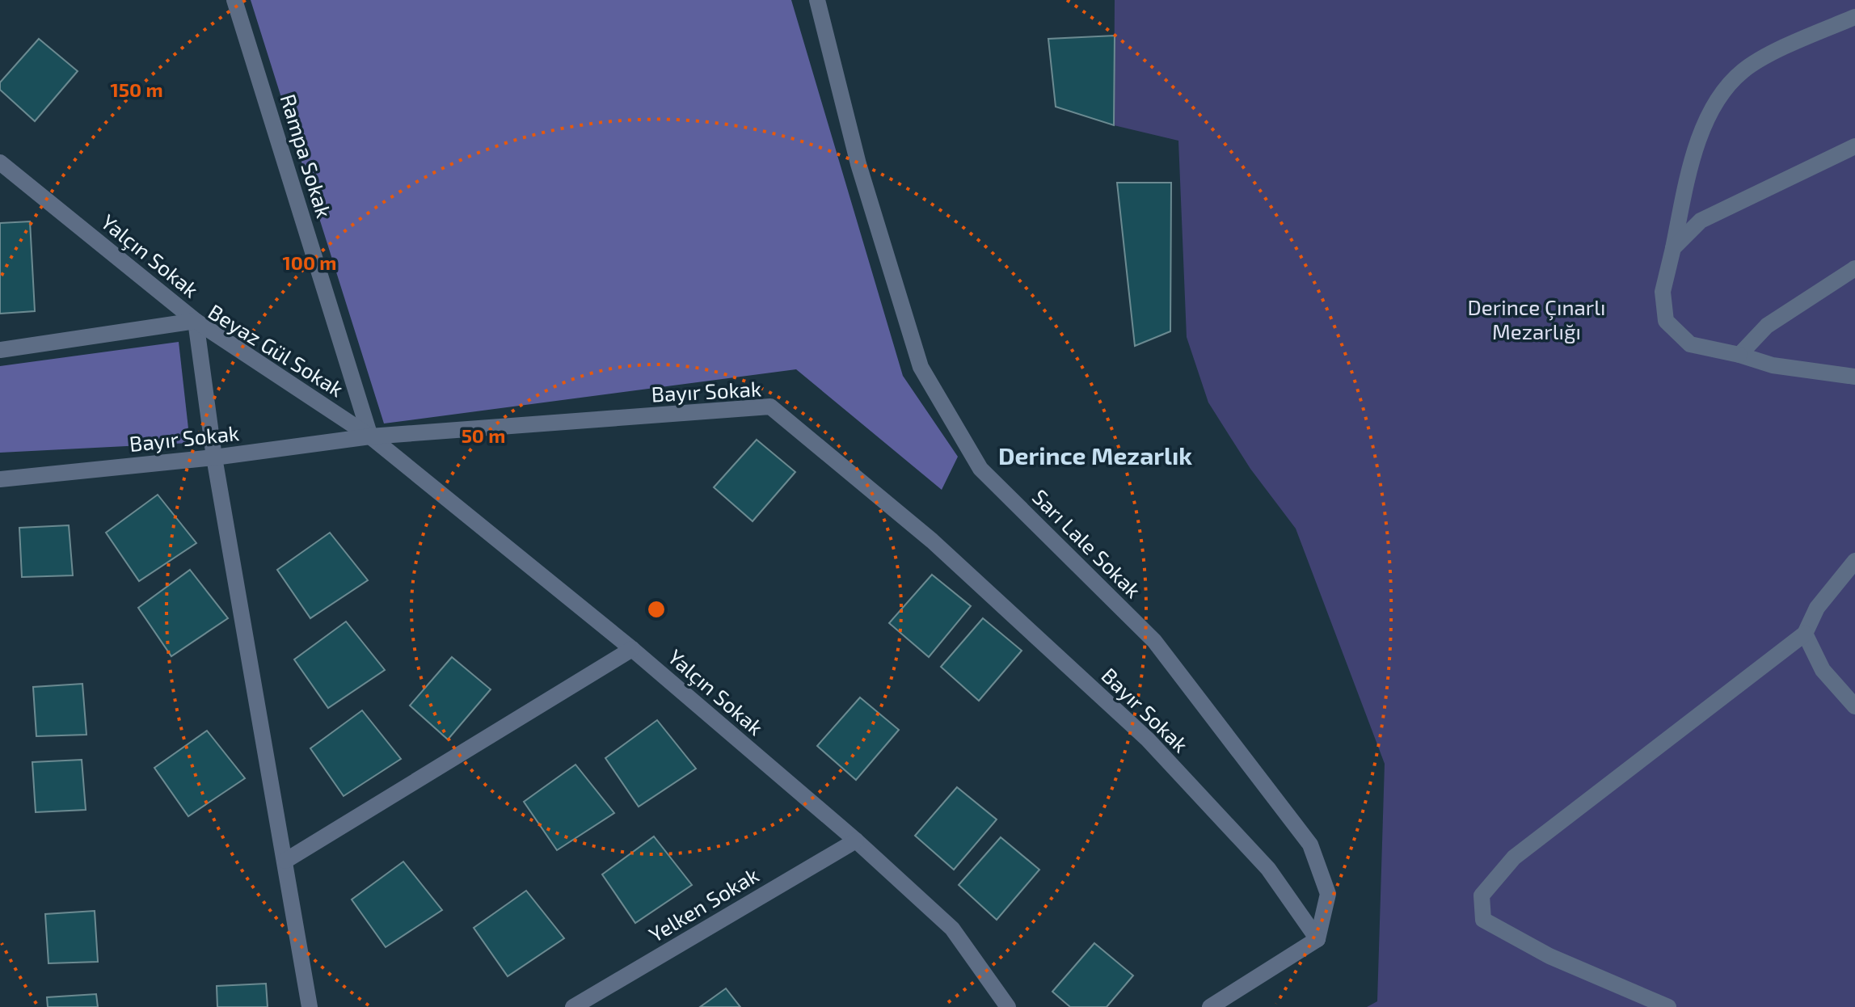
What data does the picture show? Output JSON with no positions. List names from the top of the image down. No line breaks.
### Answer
{"streets":{"street":["Rampa Sokak","Yalçın Sokak","Beyaz Gül Sokak","Bayır Sokak","Sarı Lale Sokak","Yelken Sokak"]},"crossings":[["Rampa Sokak","Yalçın Sokak"],["Rampa Sokak","Beyaz Gül Sokak"],["Rampa Sokak","Bayır Sokak"],["Yalçın Sokak","Beyaz Gül Sokak"],["Yalçın Sokak","Bayır Sokak"],["Yalçın Sokak","Yelken Sokak"],["Beyaz Gül Sokak","Bayır Sokak"],["Bayır Sokak","Sarı Lale Sokak"]],"districts":["Derince Mezarlık"],"parks":["Derince Çınarlı Mezarlığı"],"rings":["150 m","100 m","50 m"]}
